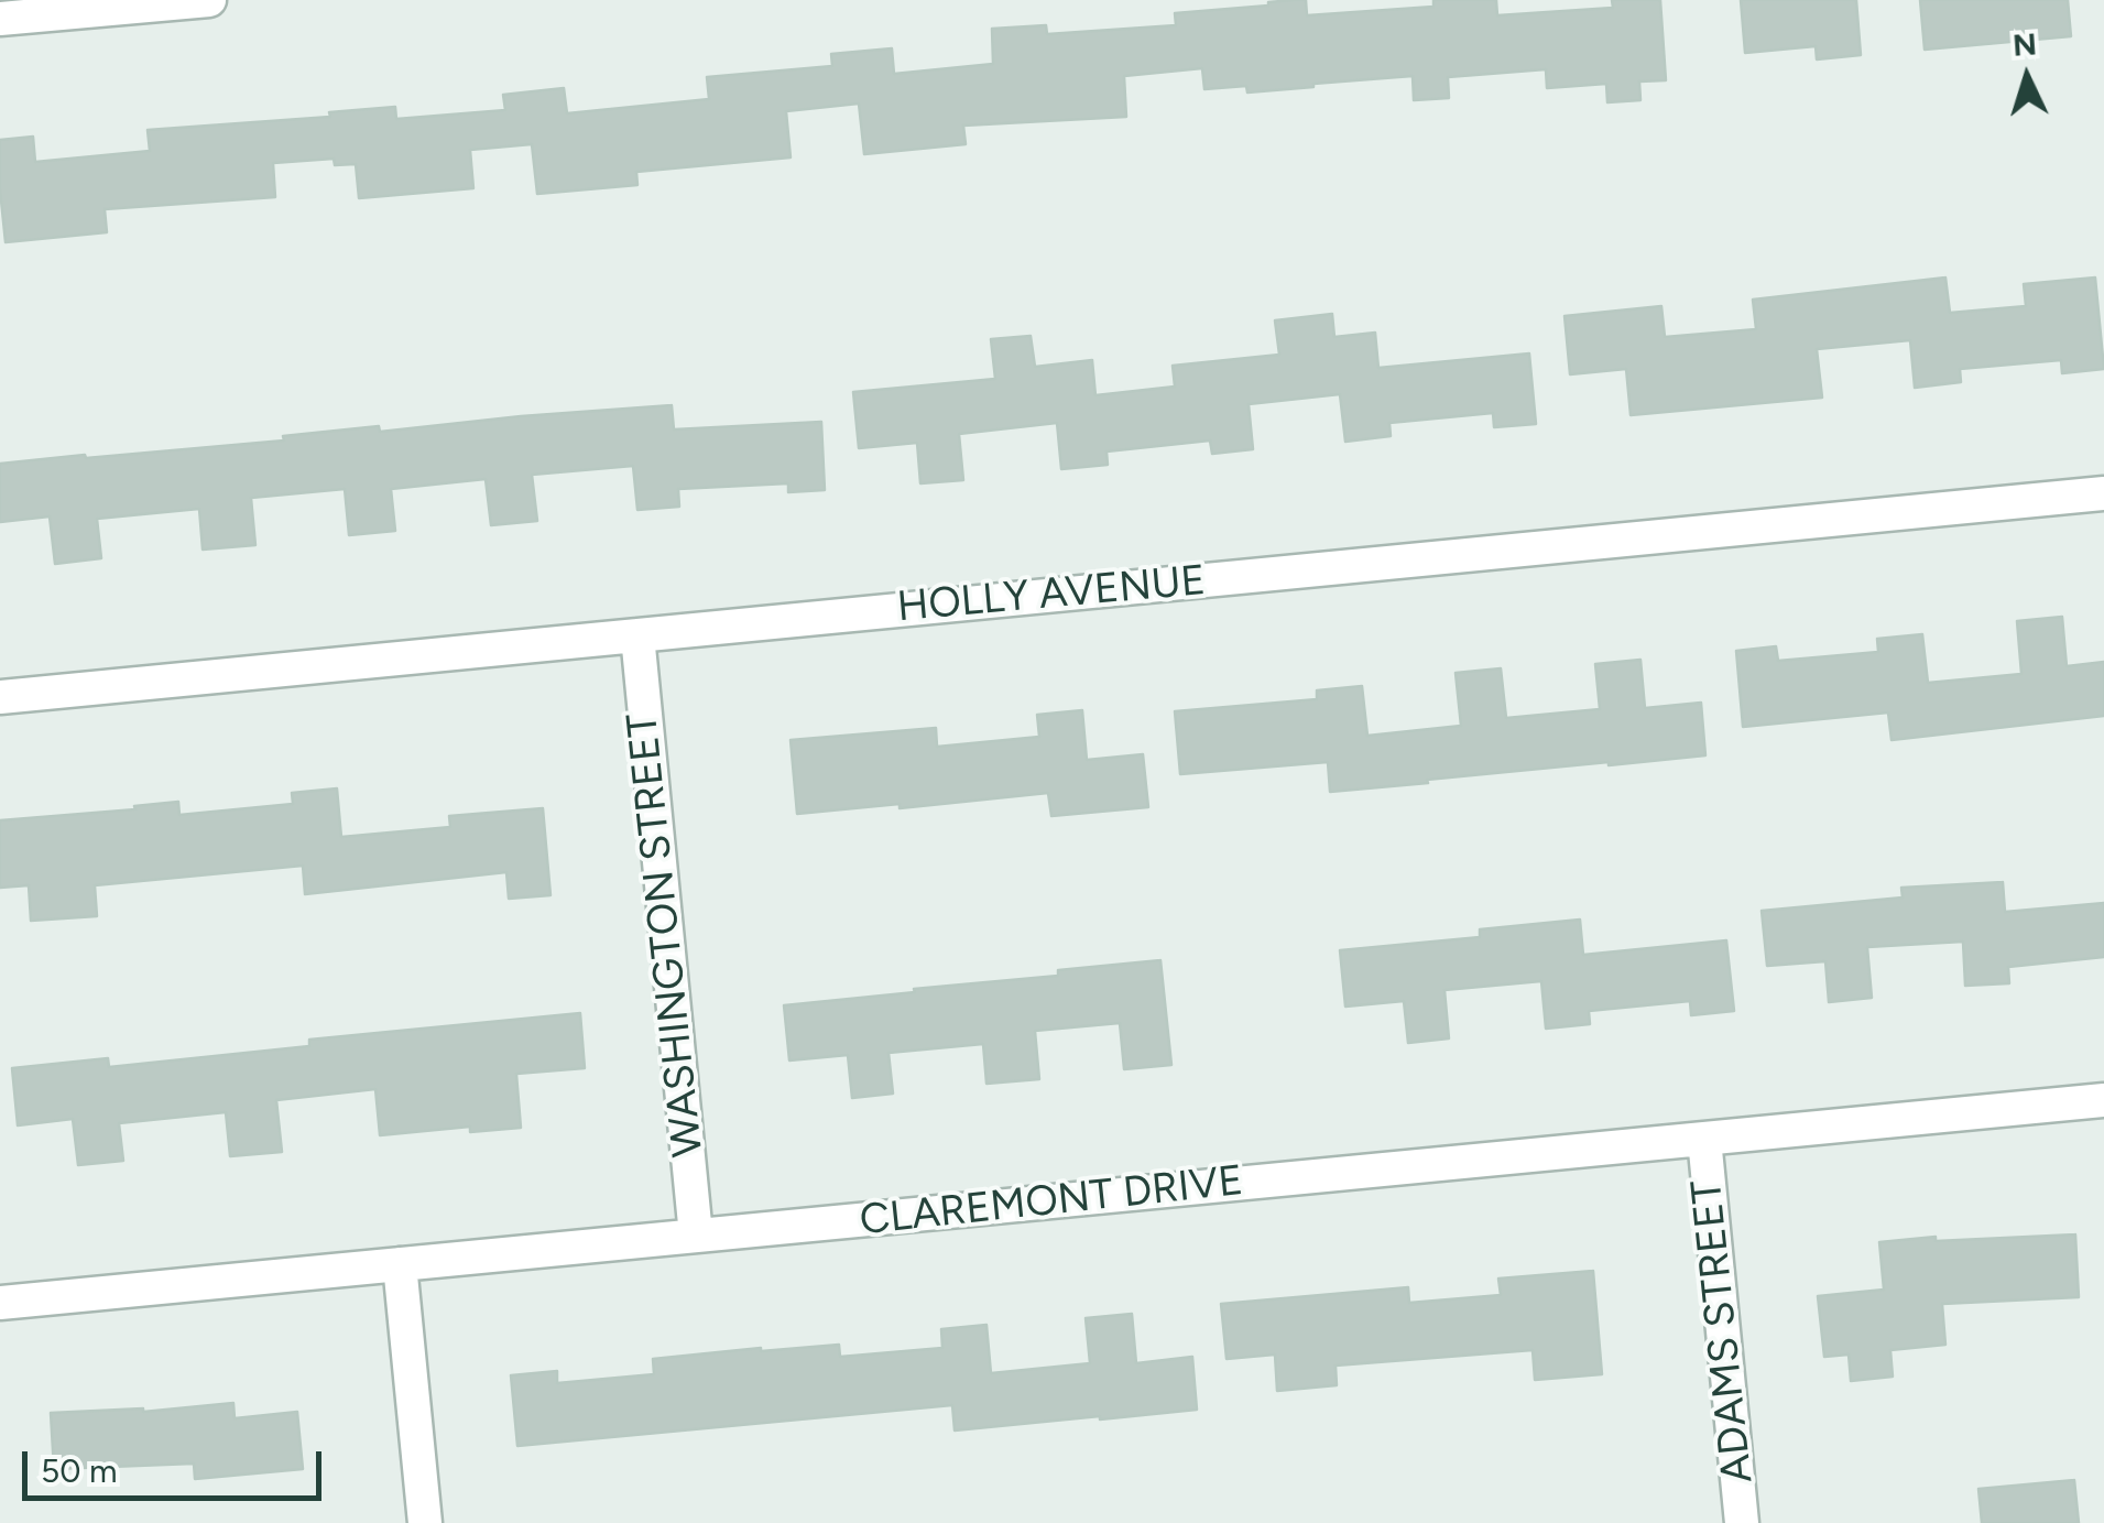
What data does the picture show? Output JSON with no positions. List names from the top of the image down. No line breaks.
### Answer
{"streets":{"street":["HOLLY AVENUE","WASHINGTON STREET","CLAREMONT DRIVE","ADAMS STREET"]},"crossings":[["HOLLY AVENUE","WASHINGTON STREET"],["WASHINGTON STREET","CLAREMONT DRIVE"],["CLAREMONT DRIVE","ADAMS STREET"]],"scale_bar":"50 m","north":"top"}
